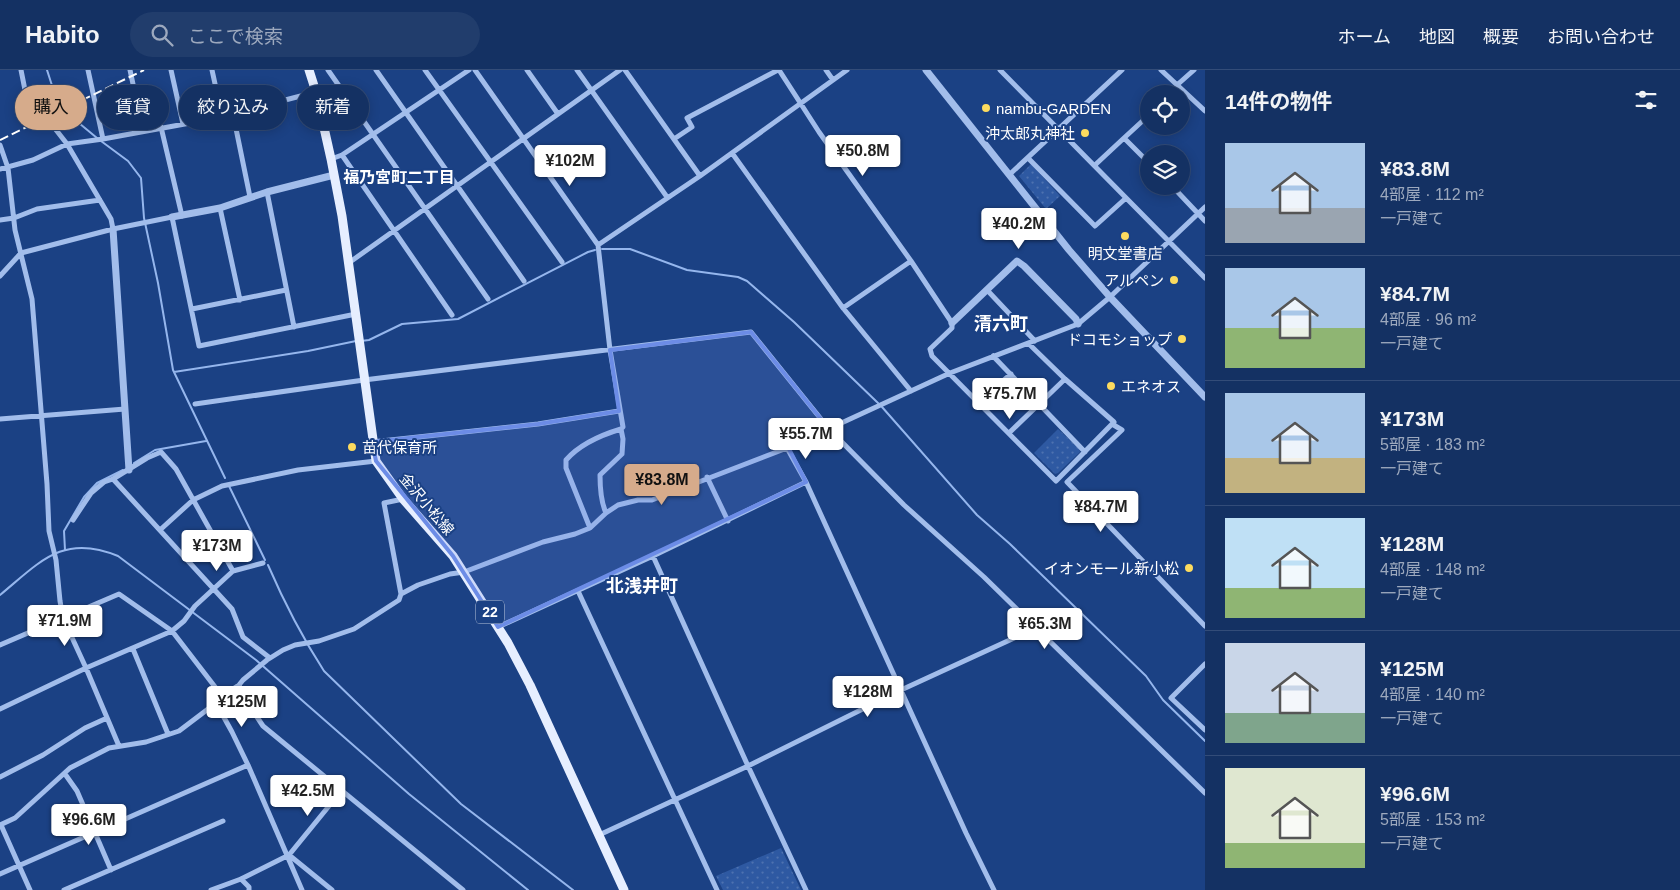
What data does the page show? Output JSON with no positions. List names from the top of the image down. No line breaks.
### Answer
{"streets":{"main road":["金沢小松線","22"]},"districts":["福乃宮町二丁目","清六町","北浅井町"],"places":["nambu-GARDEN","沖太郎丸神社","明文堂書店","アルペン","ドコモショップ","エネオス","苗代保育所","イオンモール新小松"],"page":{"header":"Habito","search":"ここで検索","nav":["ホーム","地図","概要","お問い合わせ"],"heading":"14件の物件","chip":["購入","賃貸","絞り込み","新着"],"list":[{"name":"¥83.8M","note":"4部屋 · 112 m² · 一戸建て"},{"name":"¥84.7M","note":"4部屋 · 96 m² · 一戸建て"},{"name":"¥173M","note":"5部屋 · 183 m² · 一戸建て"},{"name":"¥128M","note":"4部屋 · 148 m² · 一戸建て"},{"name":"¥125M","note":"4部屋 · 140 m² · 一戸建て"},{"name":"¥96.6M","note":"5部屋 · 153 m² · 一戸建て"}],"price":["¥50.8M","¥102M","¥40.2M","¥75.7M","¥55.7M","¥83.8M","¥84.7M","¥173M","¥71.9M","¥65.3M","¥128M","¥125M","¥42.5M","¥96.6M"]}}
